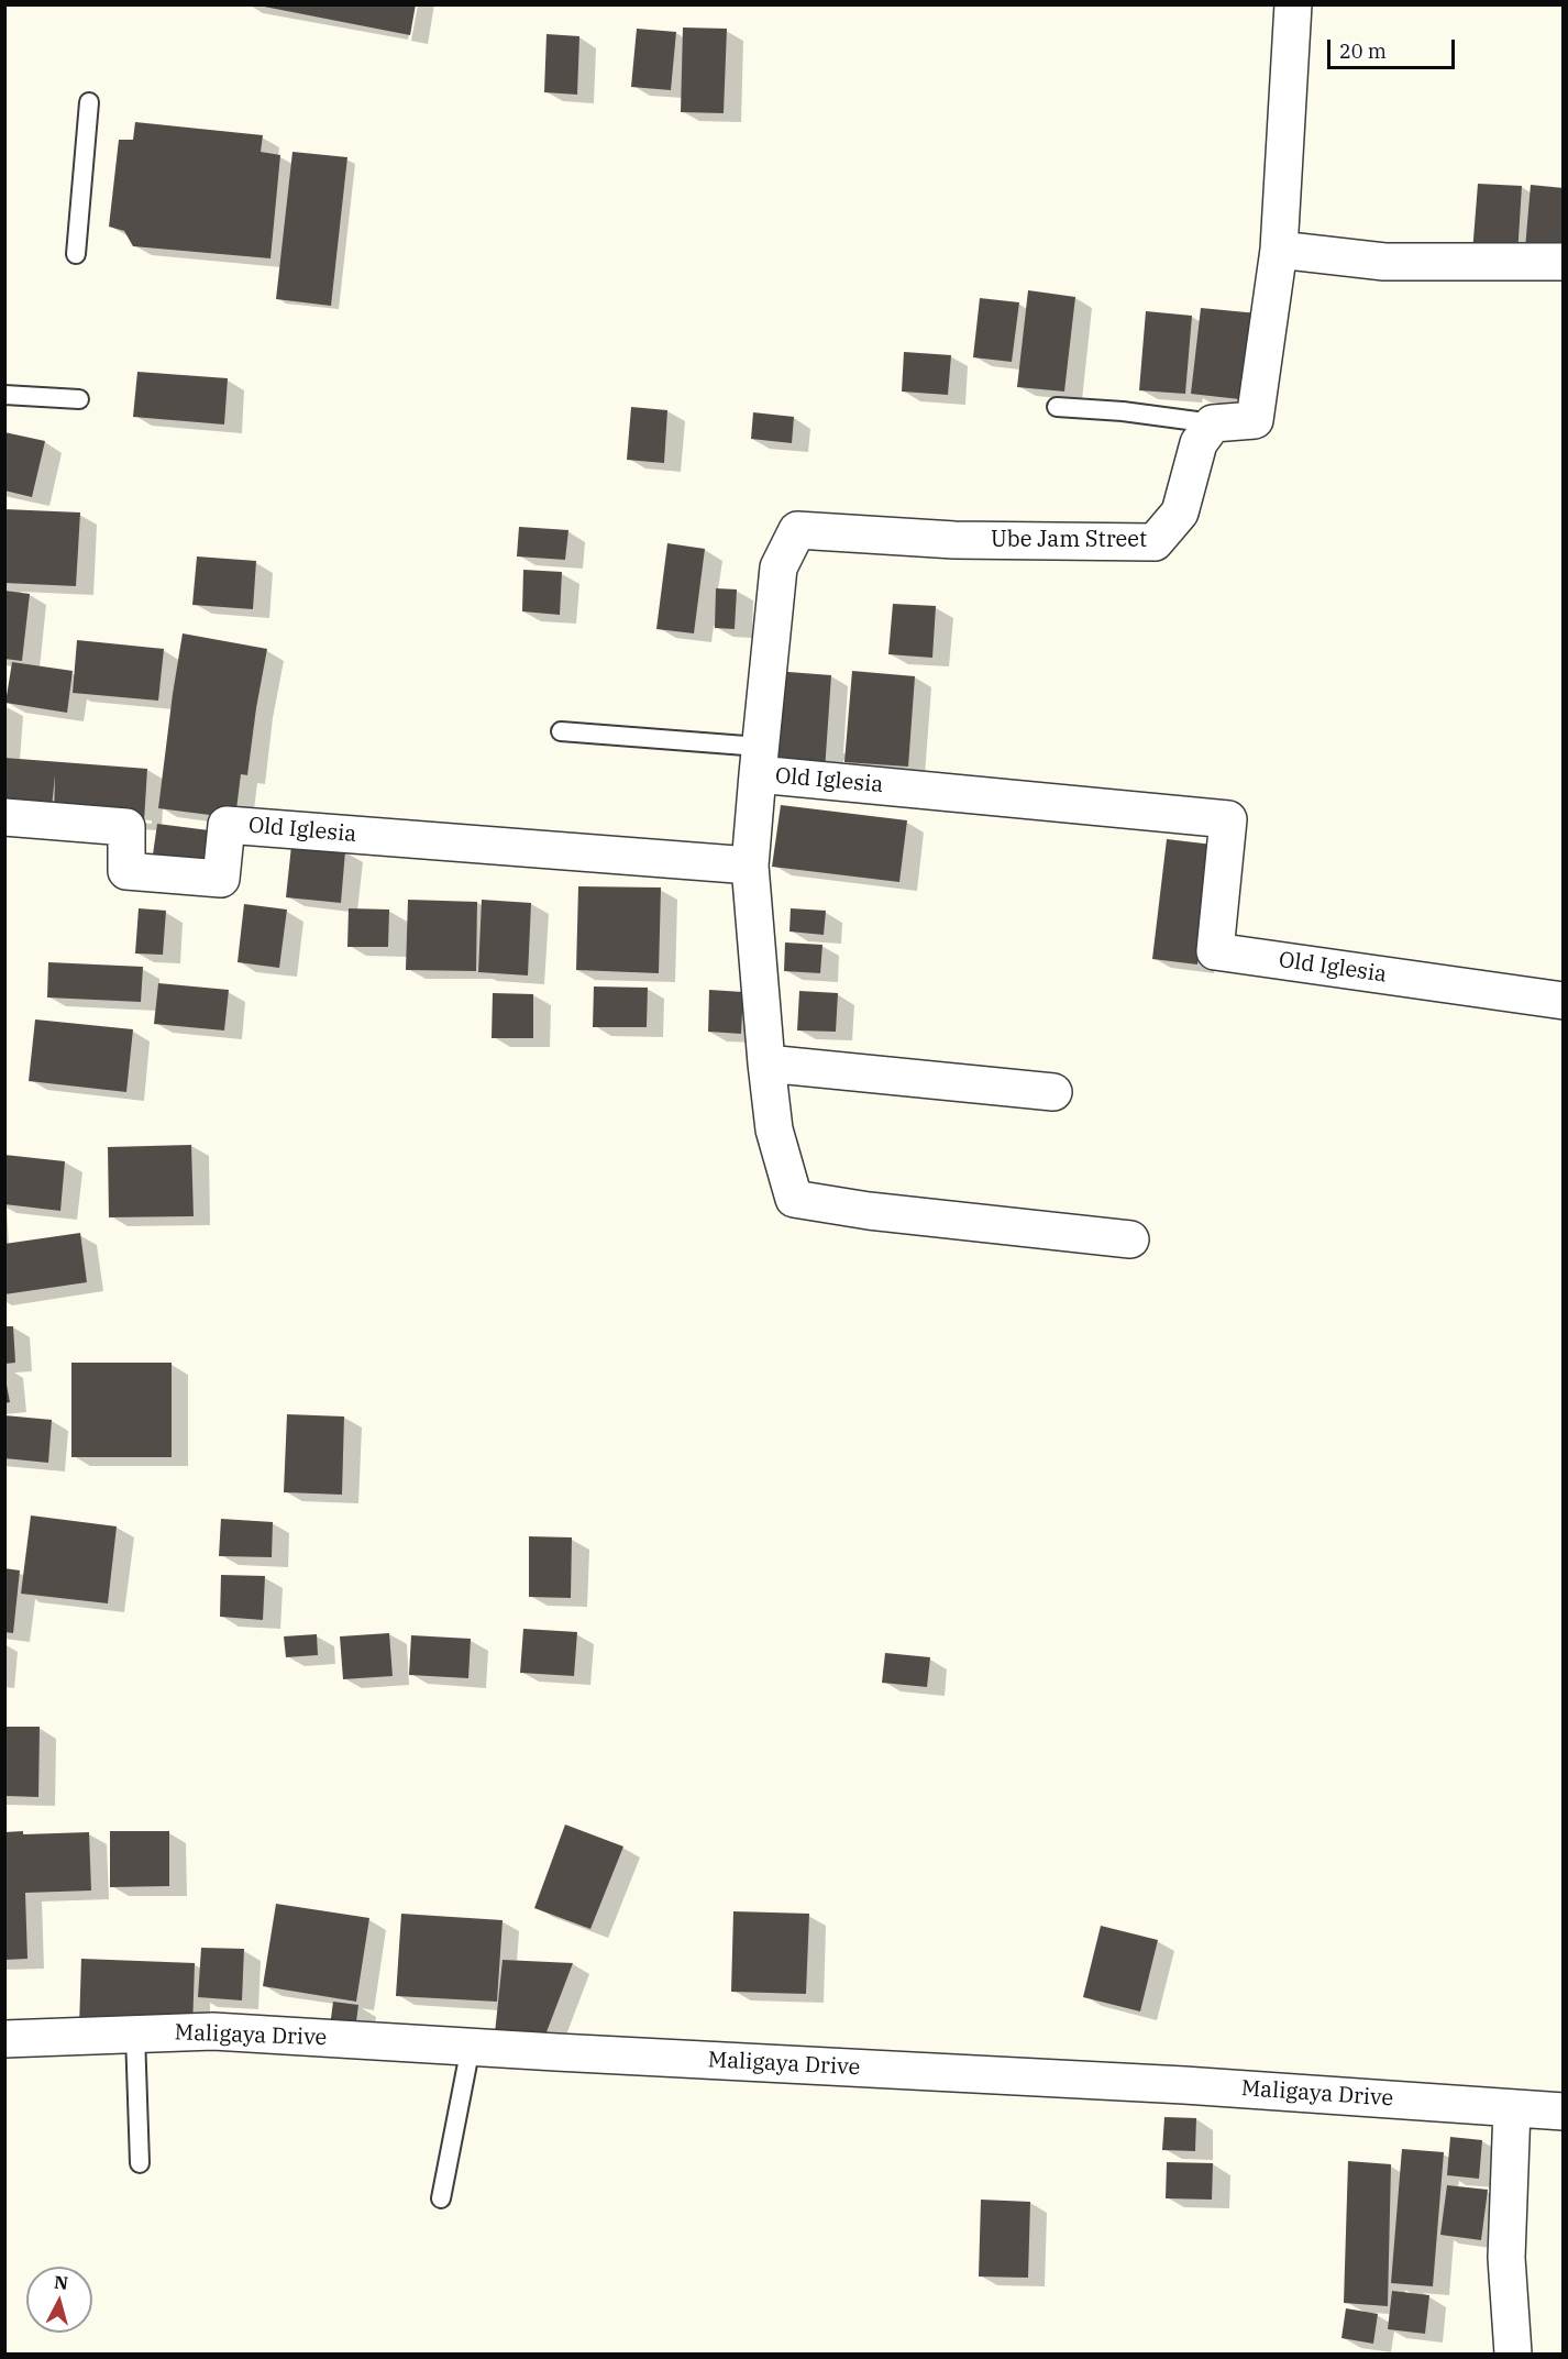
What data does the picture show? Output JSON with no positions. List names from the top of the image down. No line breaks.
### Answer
{"streets":{"street":["Ube Jam Street","Old Iglesia","Maligaya Drive"]},"crossings":[["Ube Jam Street","Old Iglesia"]],"scale_bar":"20 m","north":"top"}
